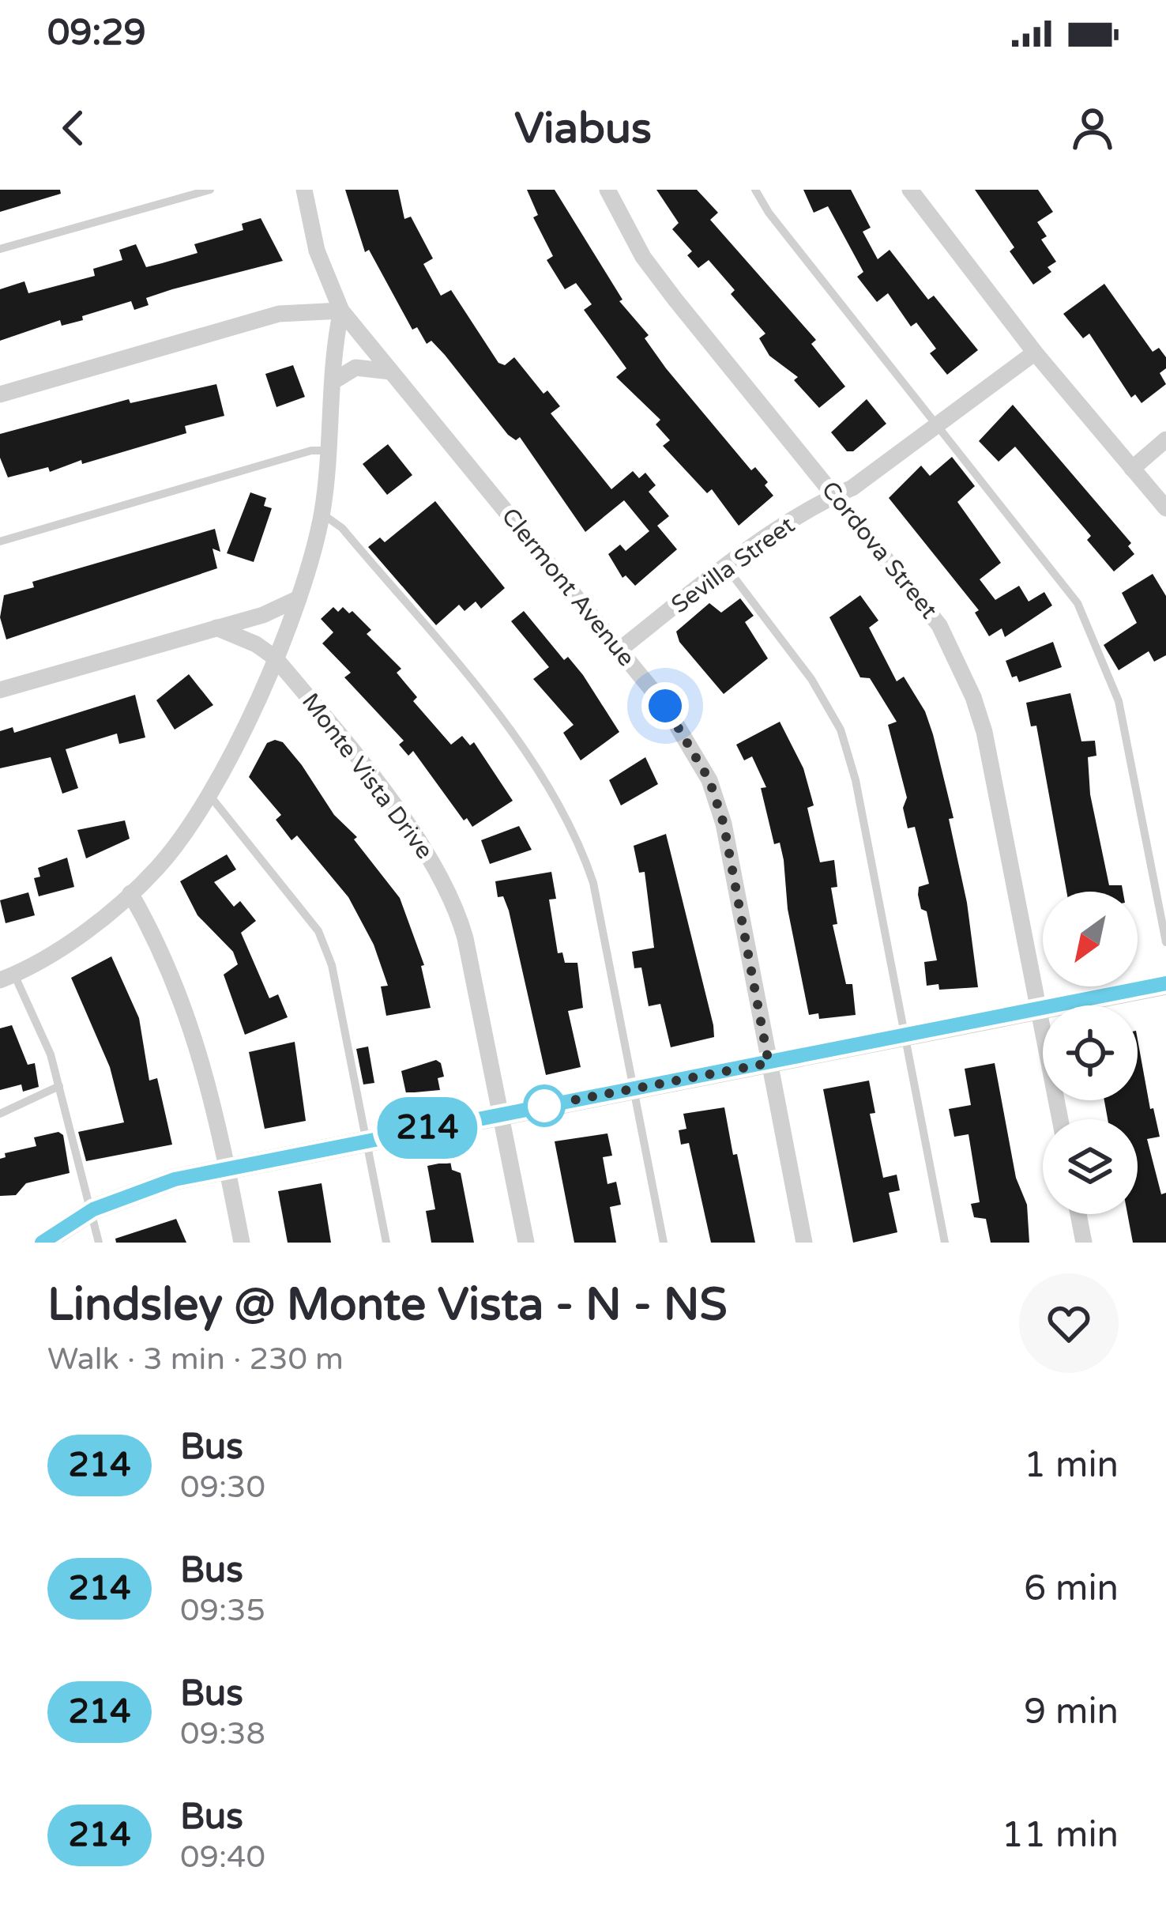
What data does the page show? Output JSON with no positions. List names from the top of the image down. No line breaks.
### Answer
{"streets":{"street":["Cordova Street","Sevilla Street","Clermont Avenue","Monte Vista Drive"]},"crossings":[["Cordova Street","Sevilla Street"],["Sevilla Street","Clermont Avenue"]],"lines":["bus line 214"],"north":"bottom left","page":{"status":"09:29","header":"Viabus","on_map":"214","heading":["Lindsley @ Monte Vista - N - NS","Walk · 3 min · 230 m"],"list":[{"mark":"214","name":"Bus","note":"09:30","value":"1 min"},{"mark":"214","name":"Bus","note":"09:35","value":"6 min"},{"mark":"214","name":"Bus","note":"09:38","value":"9 min"},{"mark":"214","name":"Bus","note":"09:40","value":"11 min"}]}}
